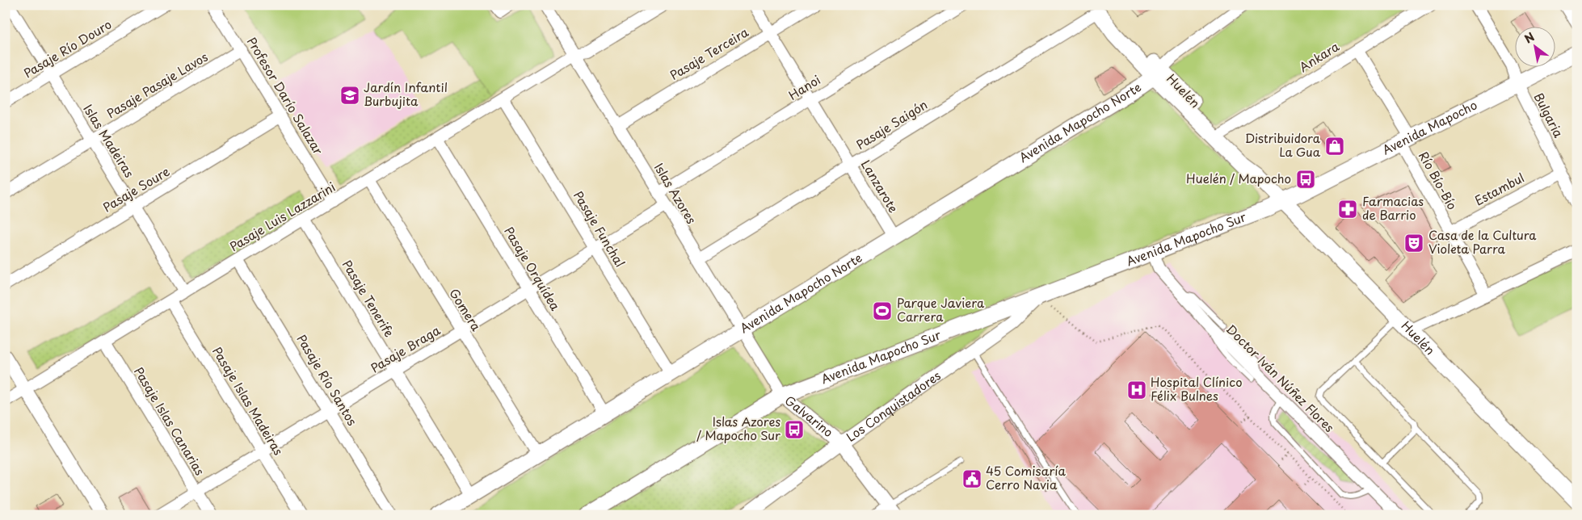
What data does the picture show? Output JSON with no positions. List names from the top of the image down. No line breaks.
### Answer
{"streets":{"main road":["Huelén","Avenida Mapocho Norte","Avenida Mapocho","Avenida Mapocho Sur"],"street":["Pasaje Río Douro","Pasaje Terceira","Ankara","Pasaje Pasaje Lavos","Hanoi","Profesor Darío Salazar","Bulgaria","Pasaje Saigón","Islas Madeiras","Río Bío-Bío","Lanzarote","Pasaje Soure","Estambul","Islas Azores","Pasaje Luis Lazzarini","Pasaje Funchal","Pasaje Orquídea","Pasaje Tenerife","Gomera","Pasaje Braga","Doctor Iván Núñez Flores","Pasaje Río Santos","Pasaje Islas Madeiras","Los Conquistadores","Galvarino","Pasaje Islas Canarias"]},"crossings":[["Pasaje Río Douro","Islas Madeiras"],["Pasaje Terceira","Lanzarote"],["Pasaje Terceira","Islas Azores"],["Ankara","Huelén"],["Ankara","Río Bío-Bío"],["Pasaje Pasaje Lavos","Profesor Darío Salazar"],["Pasaje Pasaje Lavos","Islas Madeiras"],["Hanoi","Lanzarote"],["Hanoi","Islas Azores"],["Huelén","Avenida Mapocho Norte"],["Huelén","Pasaje Saigón"],["Huelén","Avenida Mapocho"],["Huelén","Avenida Mapocho Sur"],["Profesor Darío Salazar","Pasaje Soure"],["Profesor Darío Salazar","Pasaje Luis Lazzarini"],["Bulgaria","Avenida Mapocho"],["Bulgaria","Estambul"],["Avenida Mapocho Norte","Lanzarote"],["Avenida Mapocho Norte","Islas Azores"],["Avenida Mapocho Norte","Pasaje Funchal"],["Avenida Mapocho Norte","Pasaje Orquídea"],["Avenida Mapocho Norte","Pasaje Tenerife"],["Avenida Mapocho Norte","Gomera"],["Pasaje Saigón","Lanzarote"],["Pasaje Saigón","Islas Azores"],["Avenida Mapocho","Río Bío-Bío"],["Avenida Mapocho","Avenida Mapocho Sur"],["Islas Madeiras","Pasaje Soure"],["Islas Madeiras","Pasaje Luis Lazzarini"],["Río Bío-Bío","Estambul"],["Islas Azores","Pasaje Luis Lazzarini"],["Islas Azores","Avenida Mapocho Sur"],["Islas Azores","Pasaje Braga"],["Islas Azores","Galvarino"],["Pasaje Luis Lazzarini","Pasaje Funchal"],["Pasaje Luis Lazzarini","Pasaje Orquídea"],["Pasaje Luis Lazzarini","Pasaje Tenerife"],["Pasaje Luis Lazzarini","Gomera"],["Pasaje Luis Lazzarini","Pasaje Río Santos"],["Pasaje Luis Lazzarini","Pasaje Islas Madeiras"],["Pasaje Luis Lazzarini","Pasaje Islas Canarias"],["Pasaje Funchal","Pasaje Braga"],["Avenida Mapocho Sur","Doctor Iván Núñez Flores"],["Avenida Mapocho Sur","Los Conquistadores"],["Avenida Mapocho Sur","Galvarino"],["Pasaje Orquídea","Pasaje Braga"],["Pasaje Tenerife","Pasaje Braga"],["Gomera","Pasaje Braga"],["Pasaje Braga","Pasaje Río Santos"],["Pasaje Braga","Pasaje Islas Madeiras"],["Pasaje Braga","Pasaje Islas Canarias"],["Los Conquistadores","Galvarino"]],"places":{"school or university":["Jardín Infantil Burbujita"],"shop":["Distribuidora La Gua"],"bus stop":["Huelén / Mapocho","Islas Azores / Mapocho Sur"],"pharmacy":["Farmacias de Barrio"],"theatre":["Casa de la Cultura Violeta Parra"],"sports":["Parque Javiera Carrera"],"hospital":["Hospital Clínico Félix Bulnes"],"public building":["45 Comisaría Cerro Navia"]},"north":"top left"}
